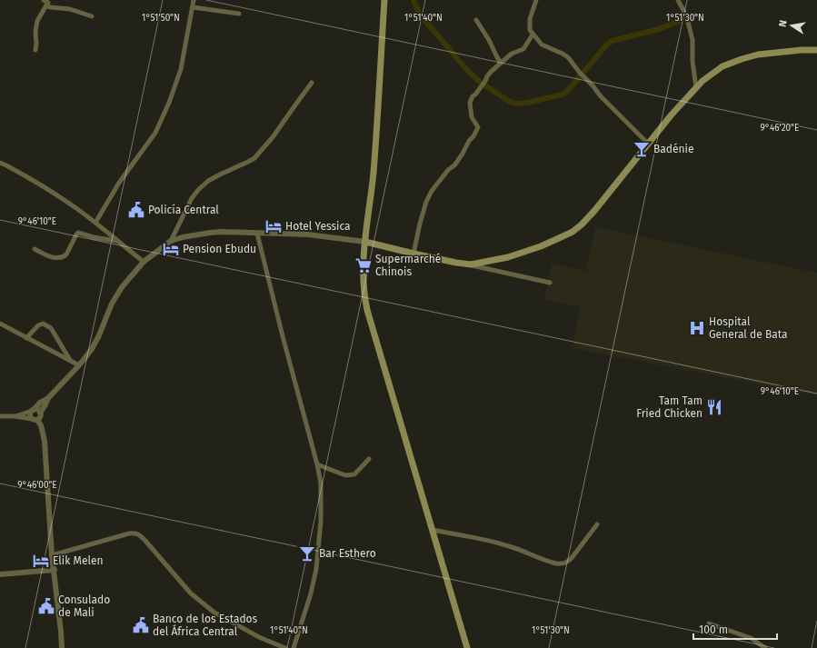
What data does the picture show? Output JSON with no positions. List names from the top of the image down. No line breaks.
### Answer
{"places":{"bar":["Badénie","Bar Esthero"],"public building":["Policía Central","Consulado de Mali","Banco de los Estados del África Central"],"hotel":["Hotel Yessica","Pension Ebudu","Elik Melen"],"supermarket":["Supermarché Chinois"],"hospital":["Hospital General de Bata"],"restaurant":["Tam Tam Fried Chicken"]},"scale_bar":"100 m","north":"left","coordinates":["1°51'50\"N","1°51'40\"N","1°51'30\"N","9°46'20\"E","9°46'10\"E","9°46'00\"E"]}
